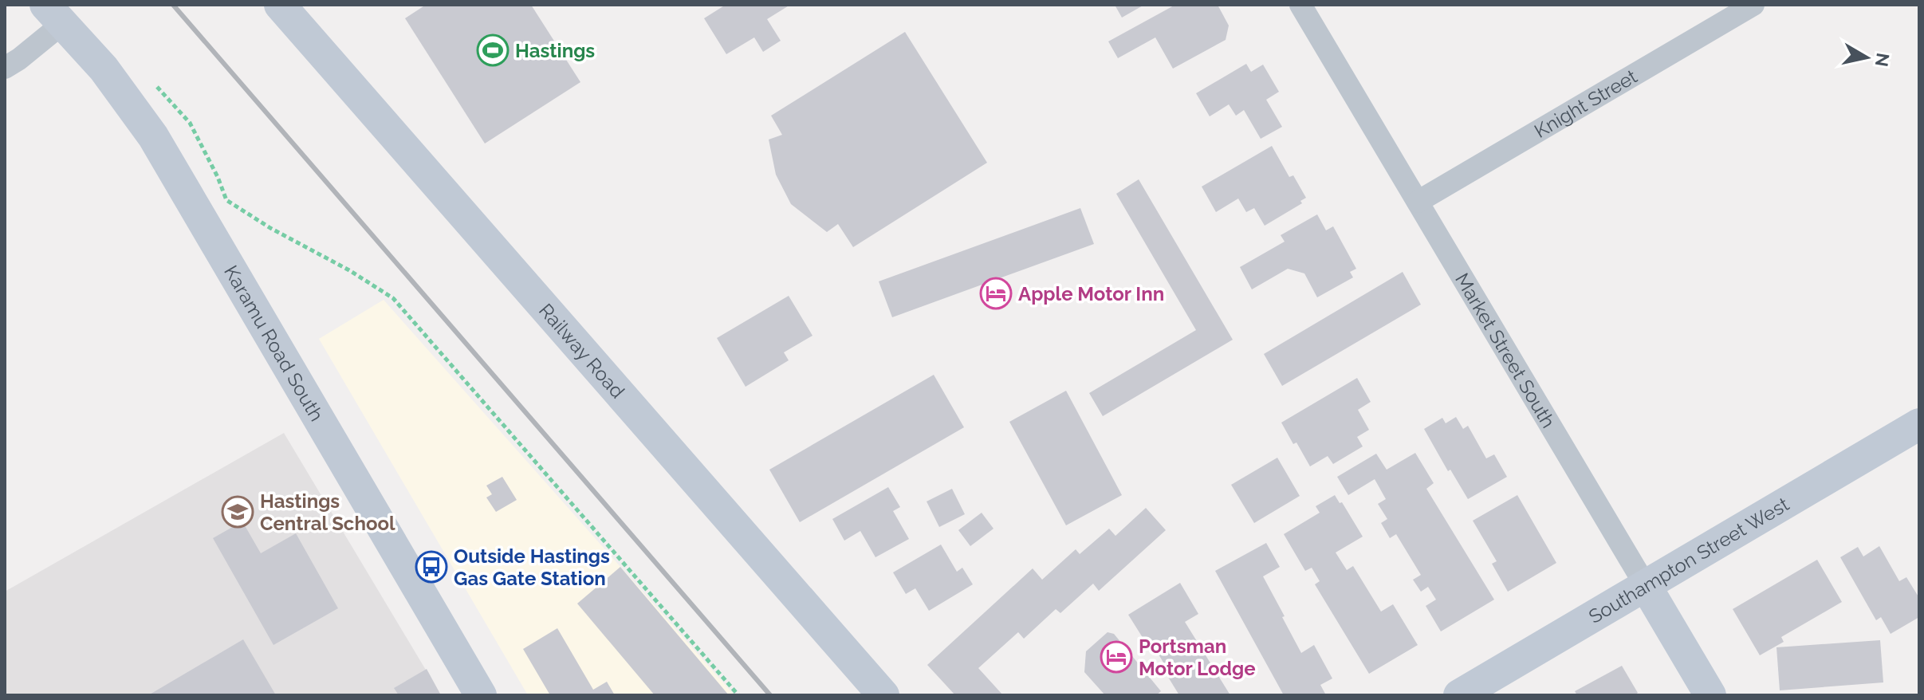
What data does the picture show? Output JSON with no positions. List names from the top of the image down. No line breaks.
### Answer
{"streets":{"main road":["Karamu Road South","Railway Road","Market Street South","Southampton Street West"],"street":["Knight Street"]},"crossings":[["Knight Street","Market Street South"],["Market Street South","Southampton Street West"]],"places":{"sports":["Hastings"],"hotel":["Apple Motor Inn","Portsman Motor Lodge"],"school or university":["Hastings Central School"],"bus stop":["Outside Hastings Gas Gate Station"]},"north":"right"}
